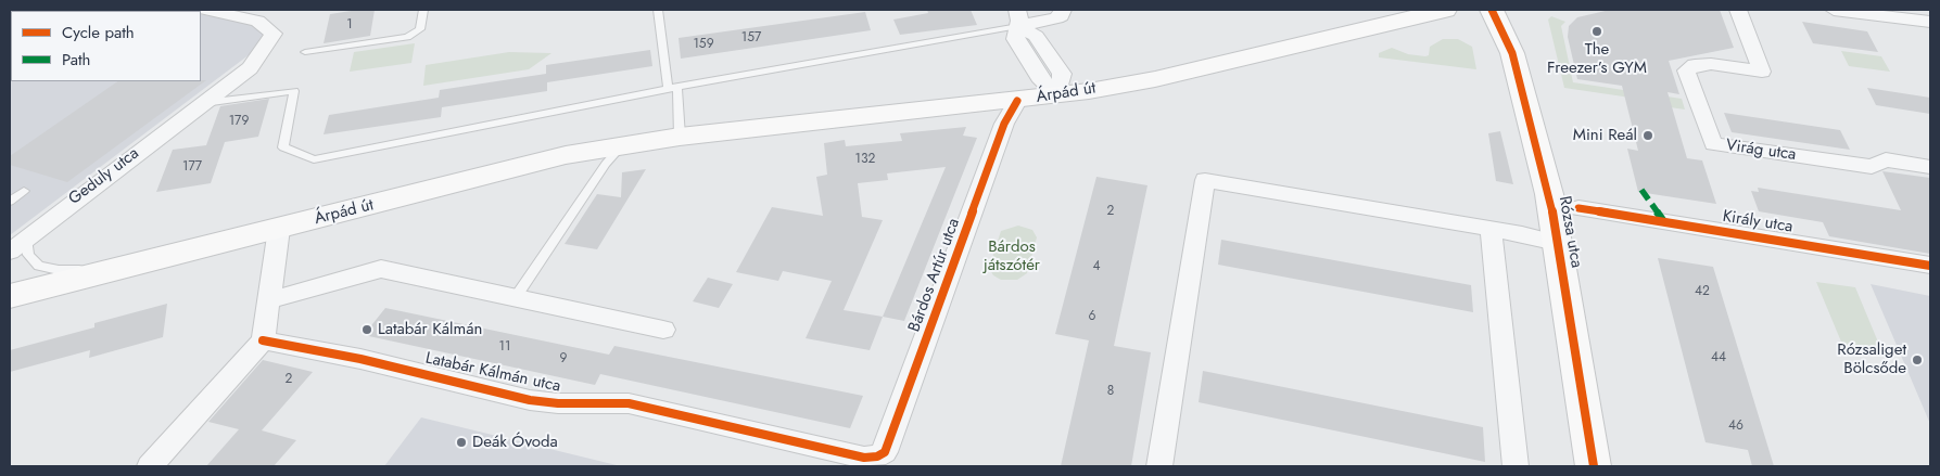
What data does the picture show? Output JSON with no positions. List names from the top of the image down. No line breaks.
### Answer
{"streets":{"main road":["Árpád út","Rózsa utca"],"street":["Virág utca","Geduly utca","Király utca","Bárdos Artúr utca","Latabár Kálmán utca"]},"crossings":[["Árpád út","Bárdos Artúr utca"],["Bárdos Artúr utca","Latabár Kálmán utca"]],"parks":["Bárdos játszótér"],"places":["The Freezer’s GYM","Mini Reál","Latabár Kálmán","Rózsaliget Bölcsőde","Deák Óvoda"],"house_numbers":["1","157","159","179","132","177","2","4","42","6","11","44","9","2","8","46"],"legend":["Cycle path","Path"]}
